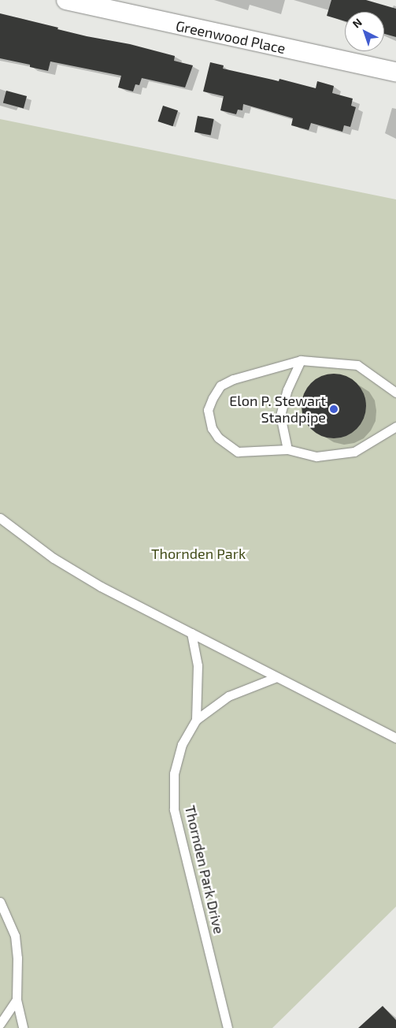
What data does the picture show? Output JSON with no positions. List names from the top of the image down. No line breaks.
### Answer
{"streets":{"street":["Greenwood Place"],"lane":["Thornden Park Drive"]},"parks":["Thornden Park"],"places":["Elon P. Stewart Standpipe"],"north":"top left"}
